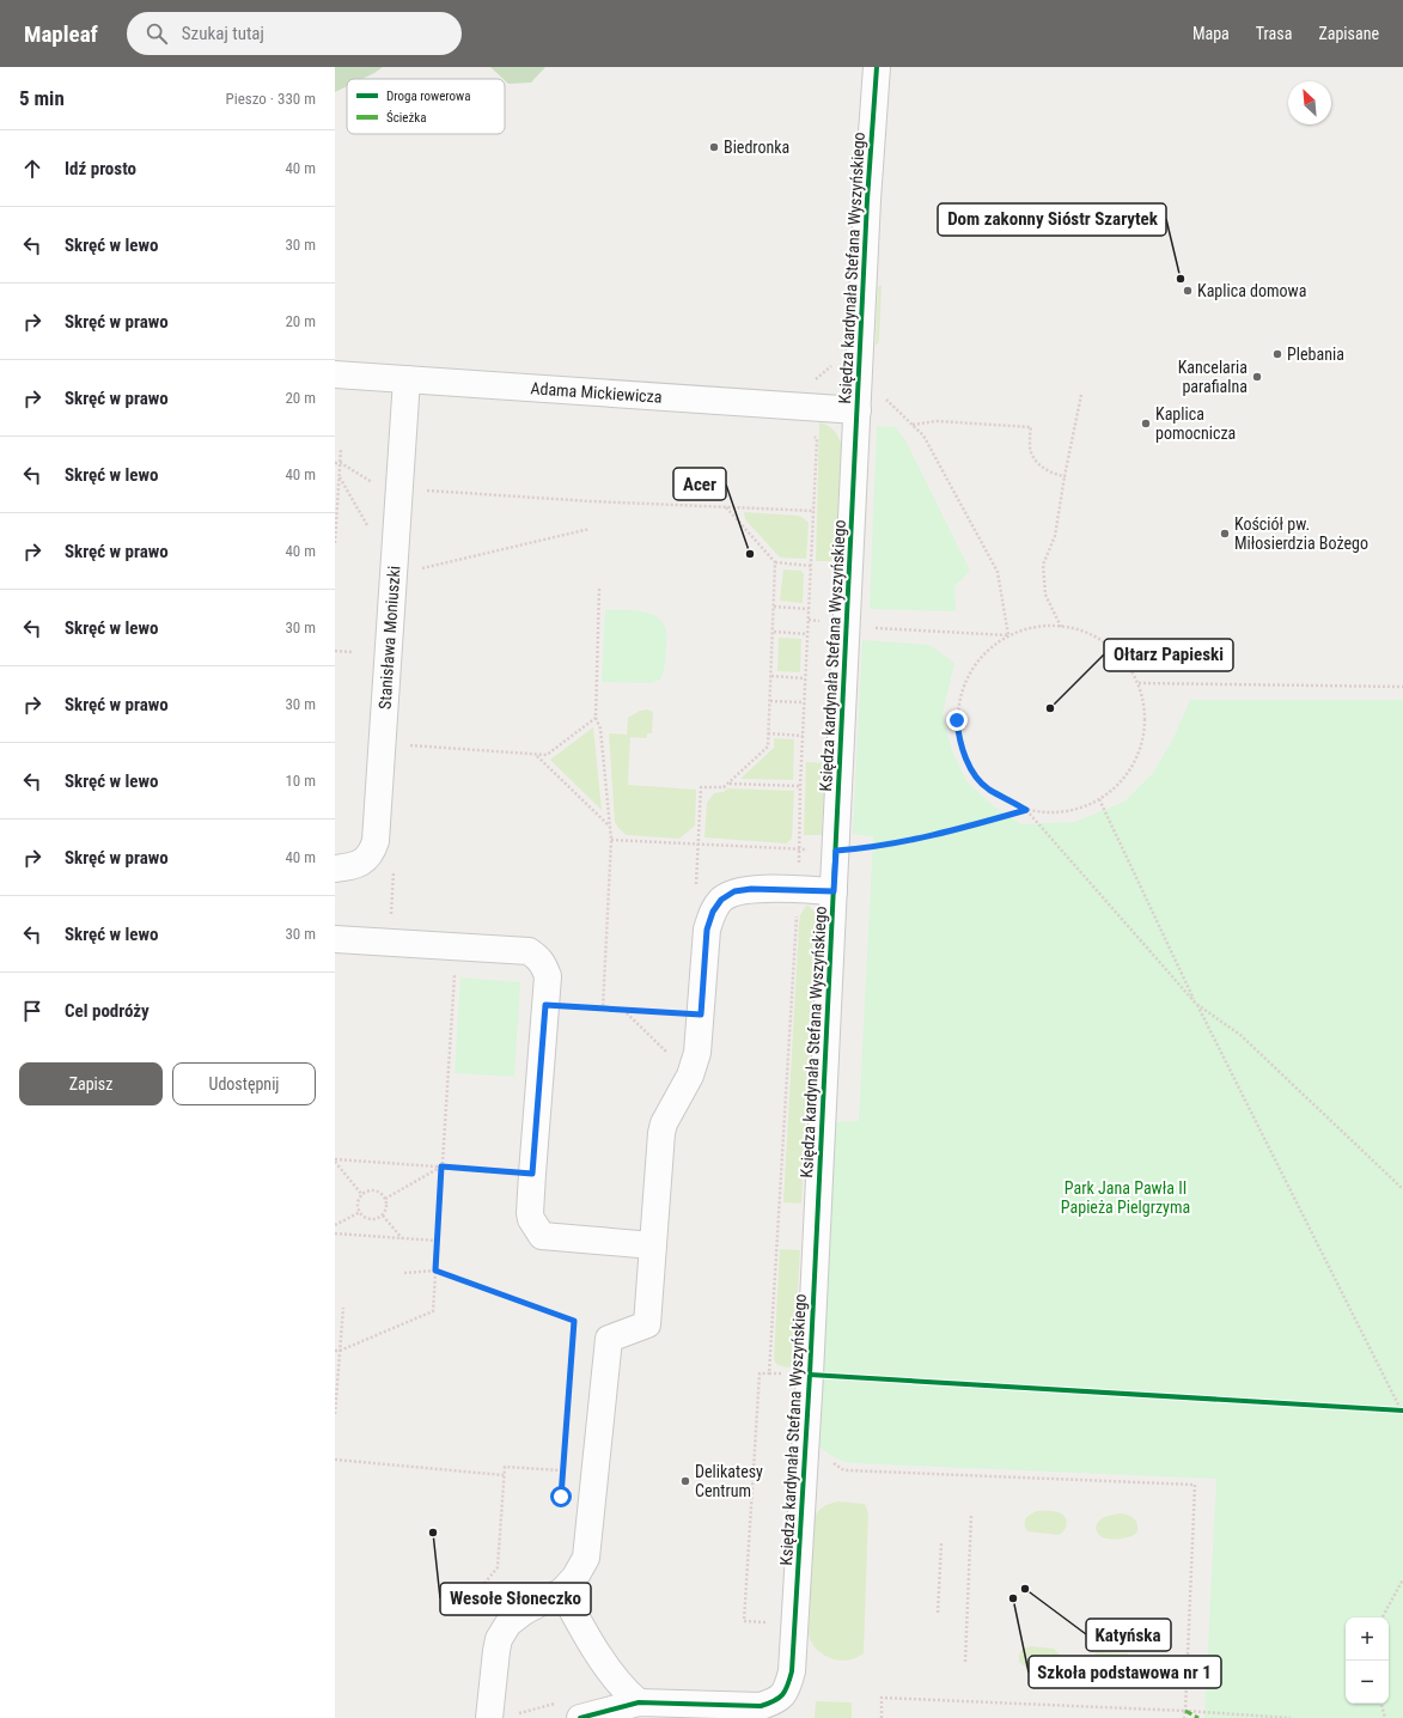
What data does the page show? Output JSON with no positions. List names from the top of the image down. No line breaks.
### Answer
{"streets":{"street":["Księdza kardynała Stefana Wyszyńskiego","Adama Mickiewicza","Stanisława Moniuszki"]},"crossings":[["Księdza kardynała Stefana Wyszyńskiego","Adama Mickiewicza"],["Adama Mickiewicza","Stanisława Moniuszki"]],"parks":["Park Jana Pawła II Papieża Pielgrzyma"],"places":["Biedronka","Dom zakonny Sióstr Szarytek","Kaplica domowa","Plebania","Kancelaria parafialna","Kaplica pomocnicza","Kościół pw. Miłosierdzia Bożego","Acer","Ołtarz Papieski","Delikatesy Centrum","Wesołe Słoneczko","Katyńska","Szkoła podstawowa nr 1"],"legend":["Droga rowerowa","Ścieżka"],"north":"top left","page":{"header":"Mapleaf","search":"Szukaj tutaj","nav":["Mapa","Trasa","Zapisane"],"heading":["5 min","Pieszo · 330 m"],"list":[["Idź prosto","40 m"],["Skręć w lewo","30 m"],["Skręć w prawo","20 m"],["Skręć w prawo","20 m"],["Skręć w lewo","40 m"],["Skręć w prawo","40 m"],["Skręć w lewo","30 m"],["Skręć w prawo","30 m"],["Skręć w lewo","10 m"],["Skręć w prawo","40 m"],["Skręć w lewo","30 m"],"Cel podróży"],"buttons":["Zapisz","Udostępnij"],"map_buttons":["+","−"]}}
